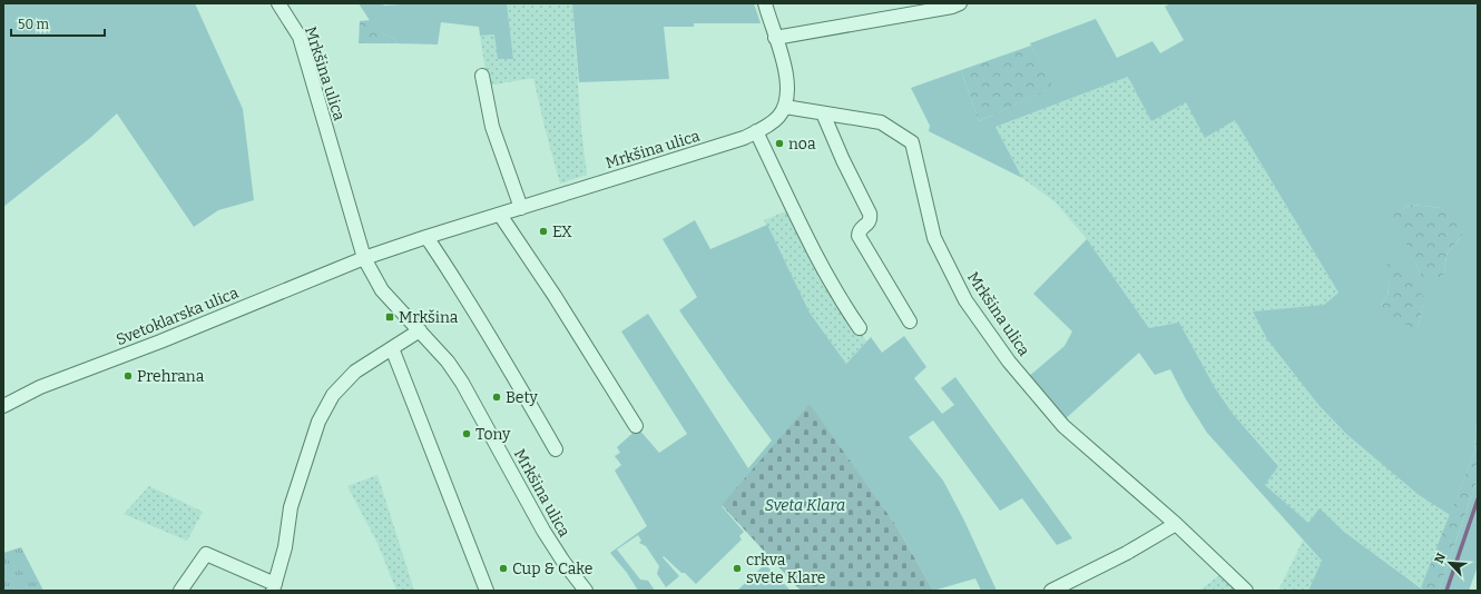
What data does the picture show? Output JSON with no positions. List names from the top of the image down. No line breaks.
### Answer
{"streets":{"street":["Mrkšina ulica","Svetoklarska ulica"]},"crossings":[["Mrkšina ulica","Svetoklarska ulica"]],"parks":["Sveta Klara"],"places":{"other":["noa","EX","Prehrana","Bety","Tony","Cup & Cake","crkva svete Klare"],"transit":["Mrkšina"]},"scale_bar":"50 m","north":"top left"}
